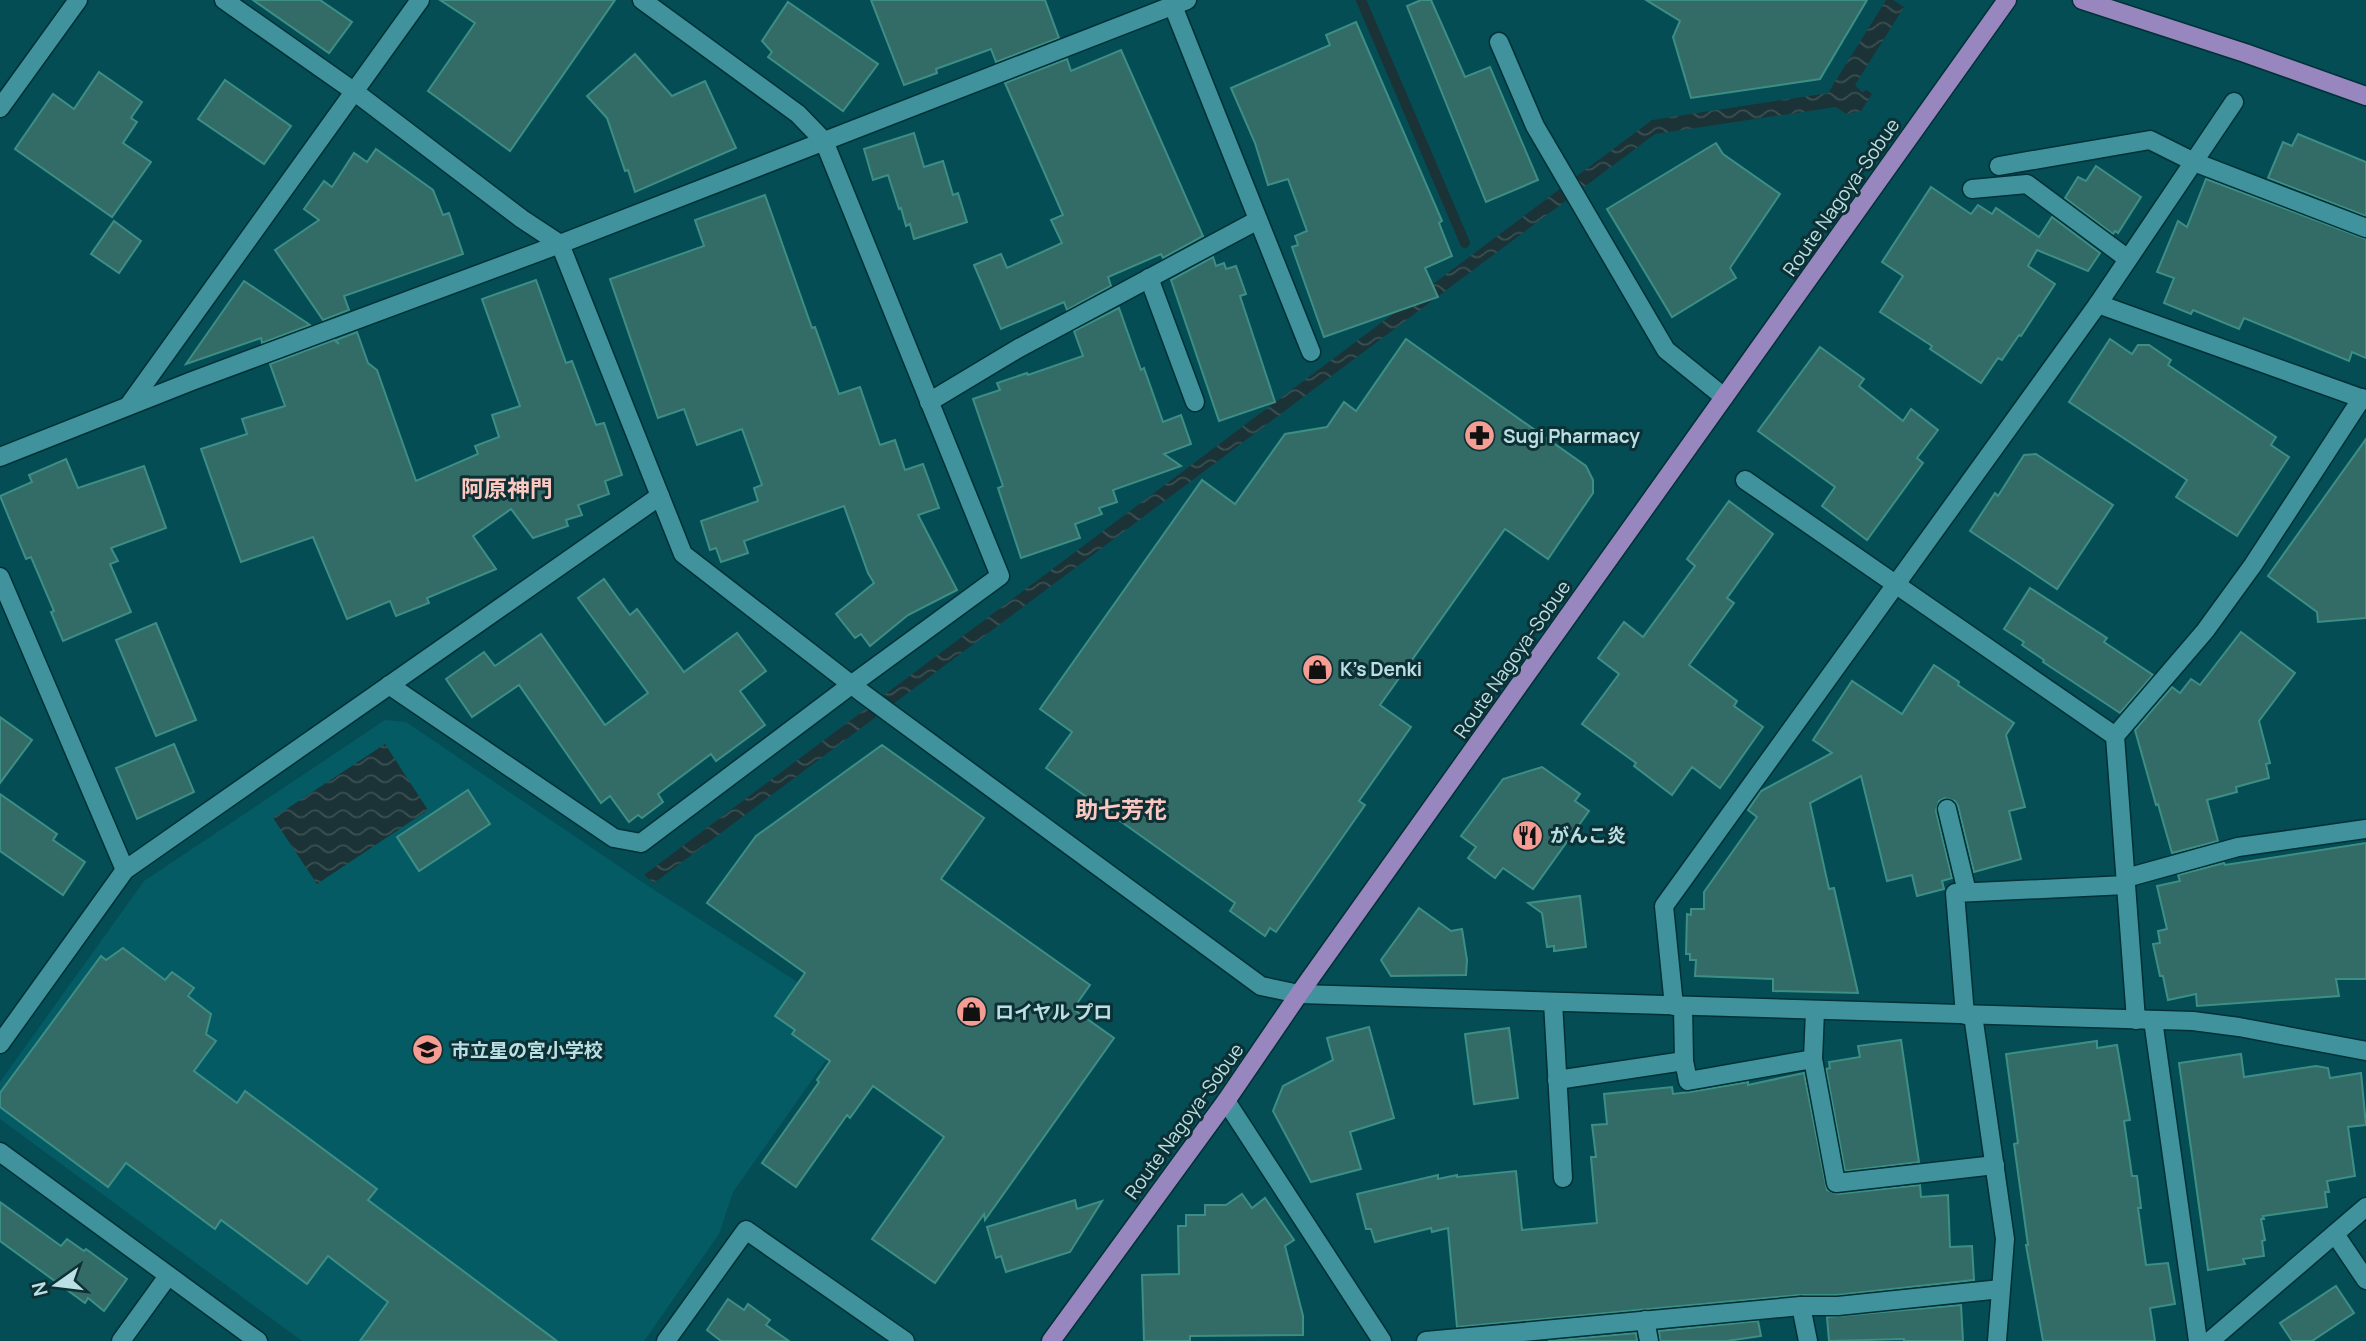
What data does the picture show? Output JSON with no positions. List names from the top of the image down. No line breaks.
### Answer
{"streets":{"main road":["Route Nagoya-Sobue"]},"districts":["阿原神門","助七芳花"],"places":{"pharmacy":["Sugi Pharmacy"],"shop":["K's Denki","ロイヤル プロ"],"restaurant":["がんこ炎"],"school or university":["市立星の宮小学校"]},"north":"left"}
